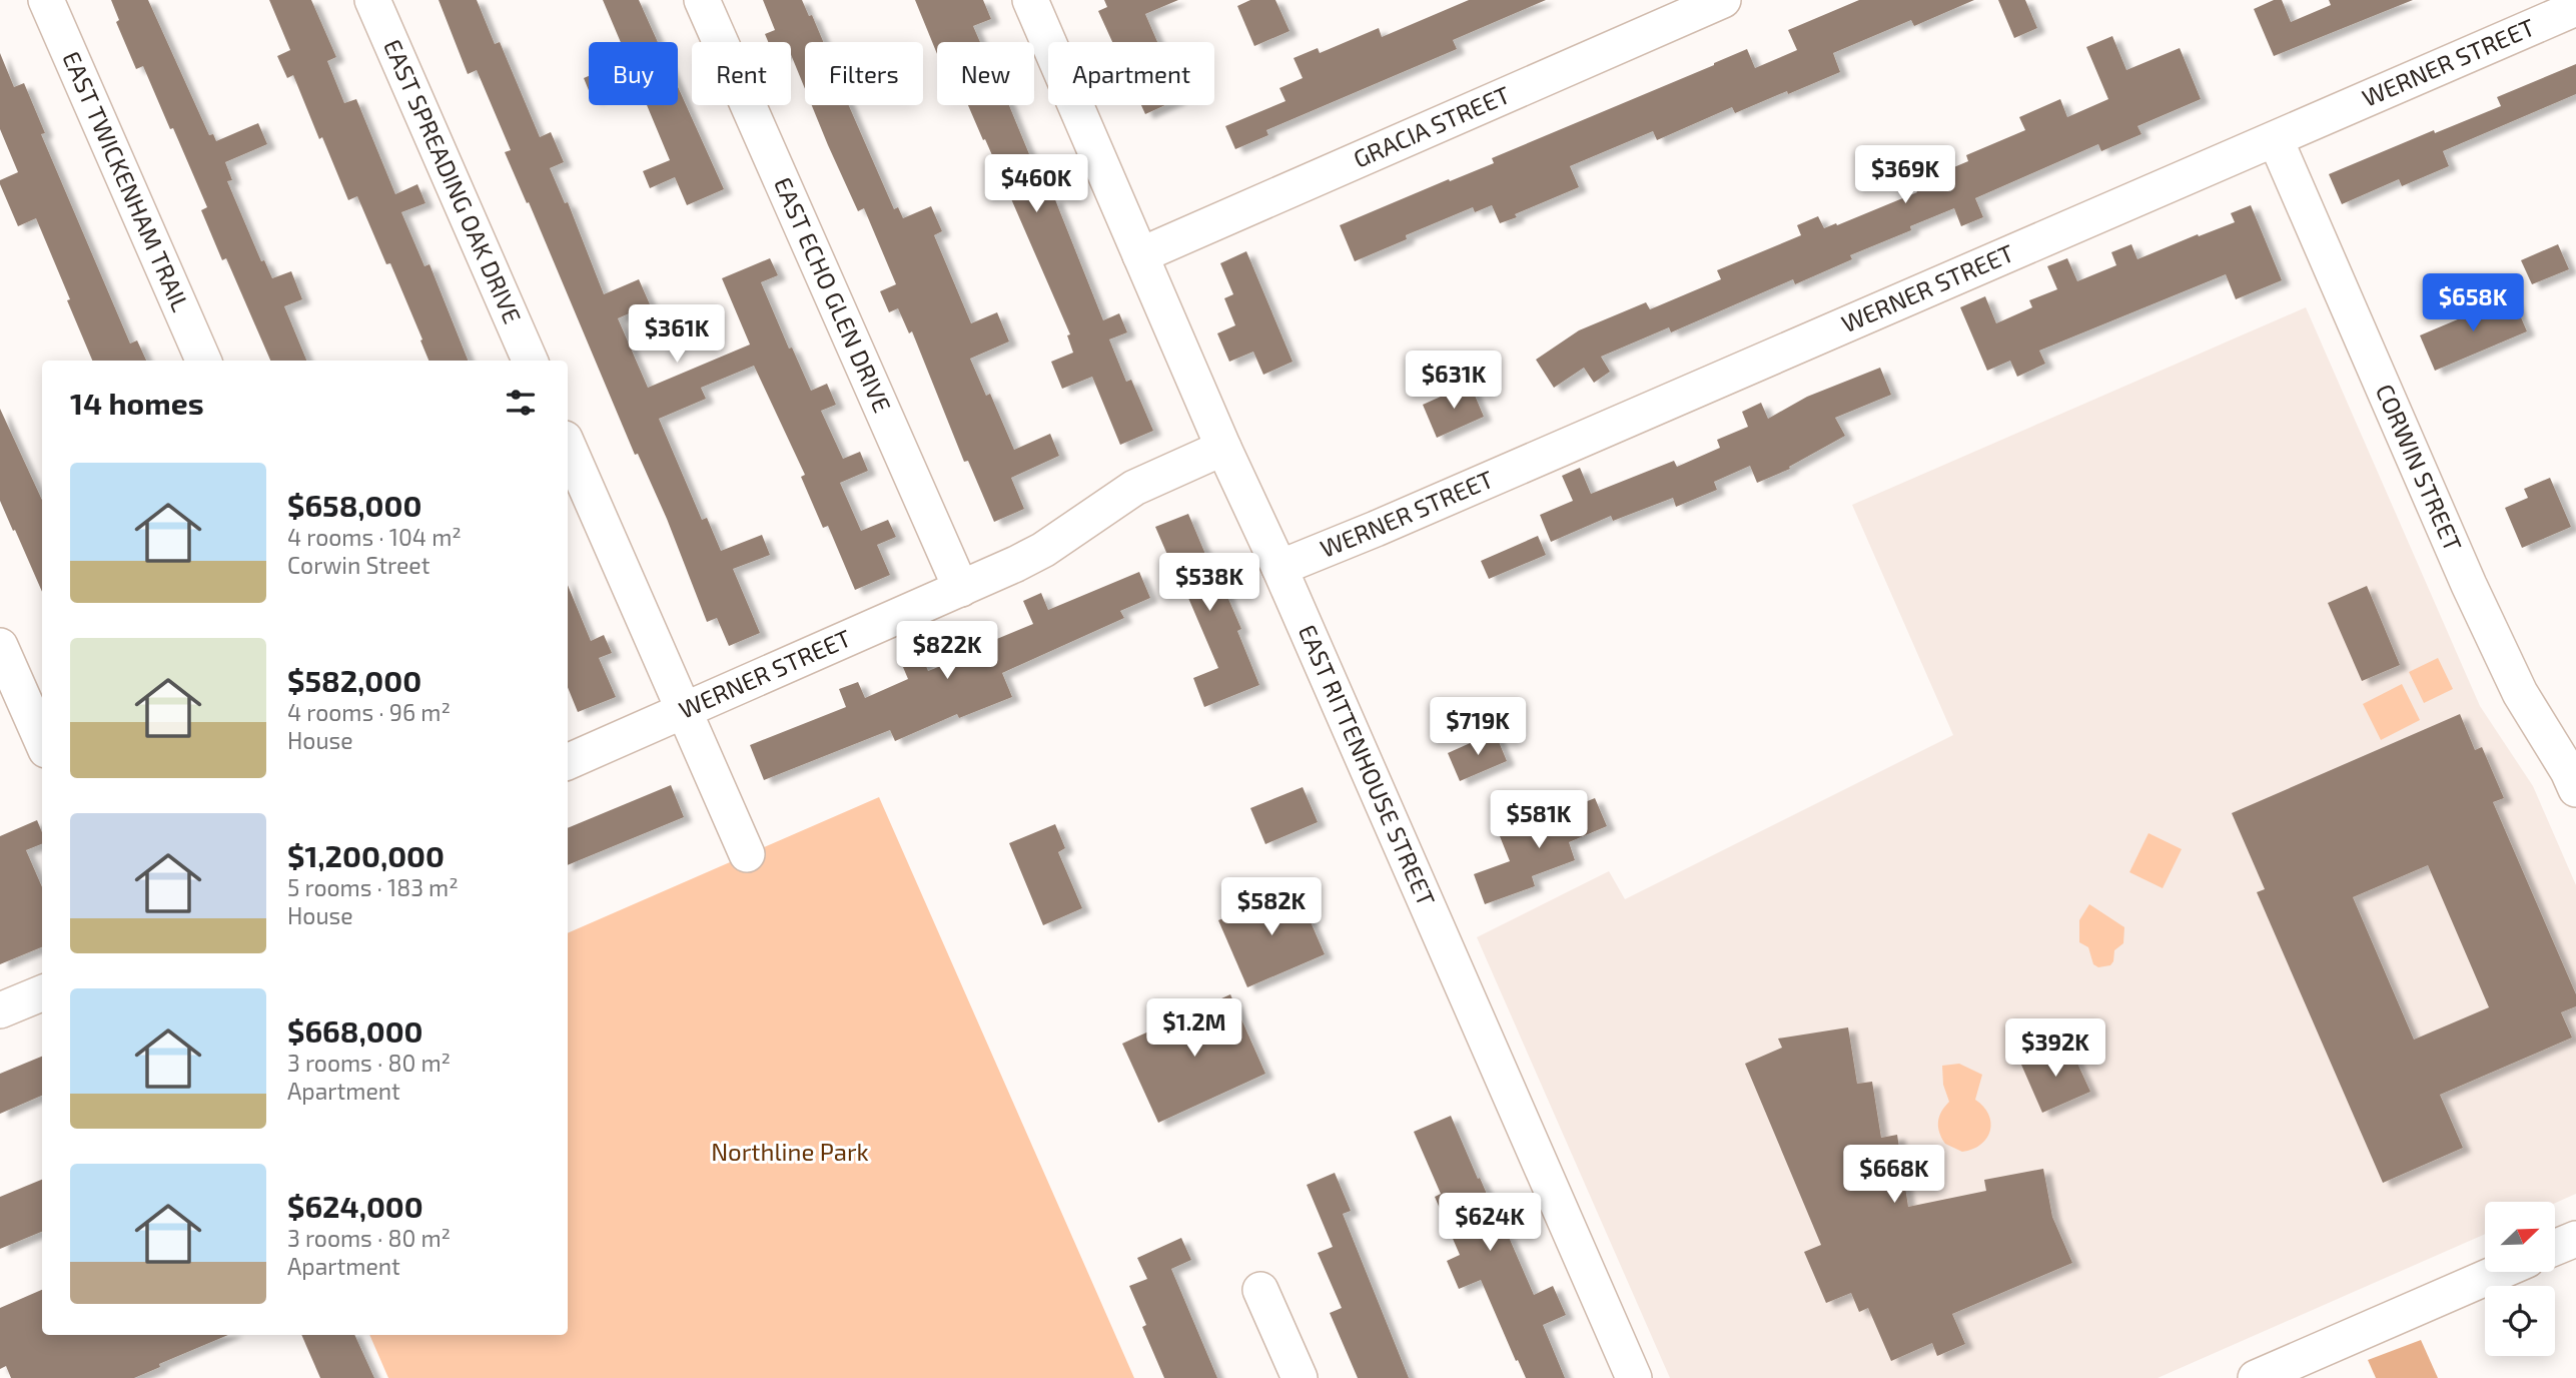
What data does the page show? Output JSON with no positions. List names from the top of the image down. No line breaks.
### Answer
{"streets":{"street":["WERNER STREET","GRACIA STREET","EAST TWICKENHAM TRAIL","EAST SPREADING OAK DRIVE","EAST ECHO GLEN DRIVE","CORWIN STREET","EAST RITTENHOUSE STREET"]},"crossings":[["WERNER STREET","EAST ECHO GLEN DRIVE"],["WERNER STREET","CORWIN STREET"],["WERNER STREET","EAST RITTENHOUSE STREET"],["GRACIA STREET","EAST RITTENHOUSE STREET"]],"parks":["Northline Park"],"north":"top right","page":{"chip":["Buy","Rent","Filters","New","Apartment"],"price":["$369K","$460K","$658K","$361K","$631K","$538K","$822K","$719K","$581K","$582K","$1.2M","$392K","$668K","$624K"],"heading":"14 homes","list":[{"name":"$658,000","note":"4 rooms · 104 m² · Corwin Street"},{"name":"$582,000","note":"4 rooms · 96 m² · House"},{"name":"$1,200,000","note":"5 rooms · 183 m² · House"},{"name":"$668,000","note":"3 rooms · 80 m² · Apartment"},{"name":"$624,000","note":"3 rooms · 80 m² · Apartment"}]}}
